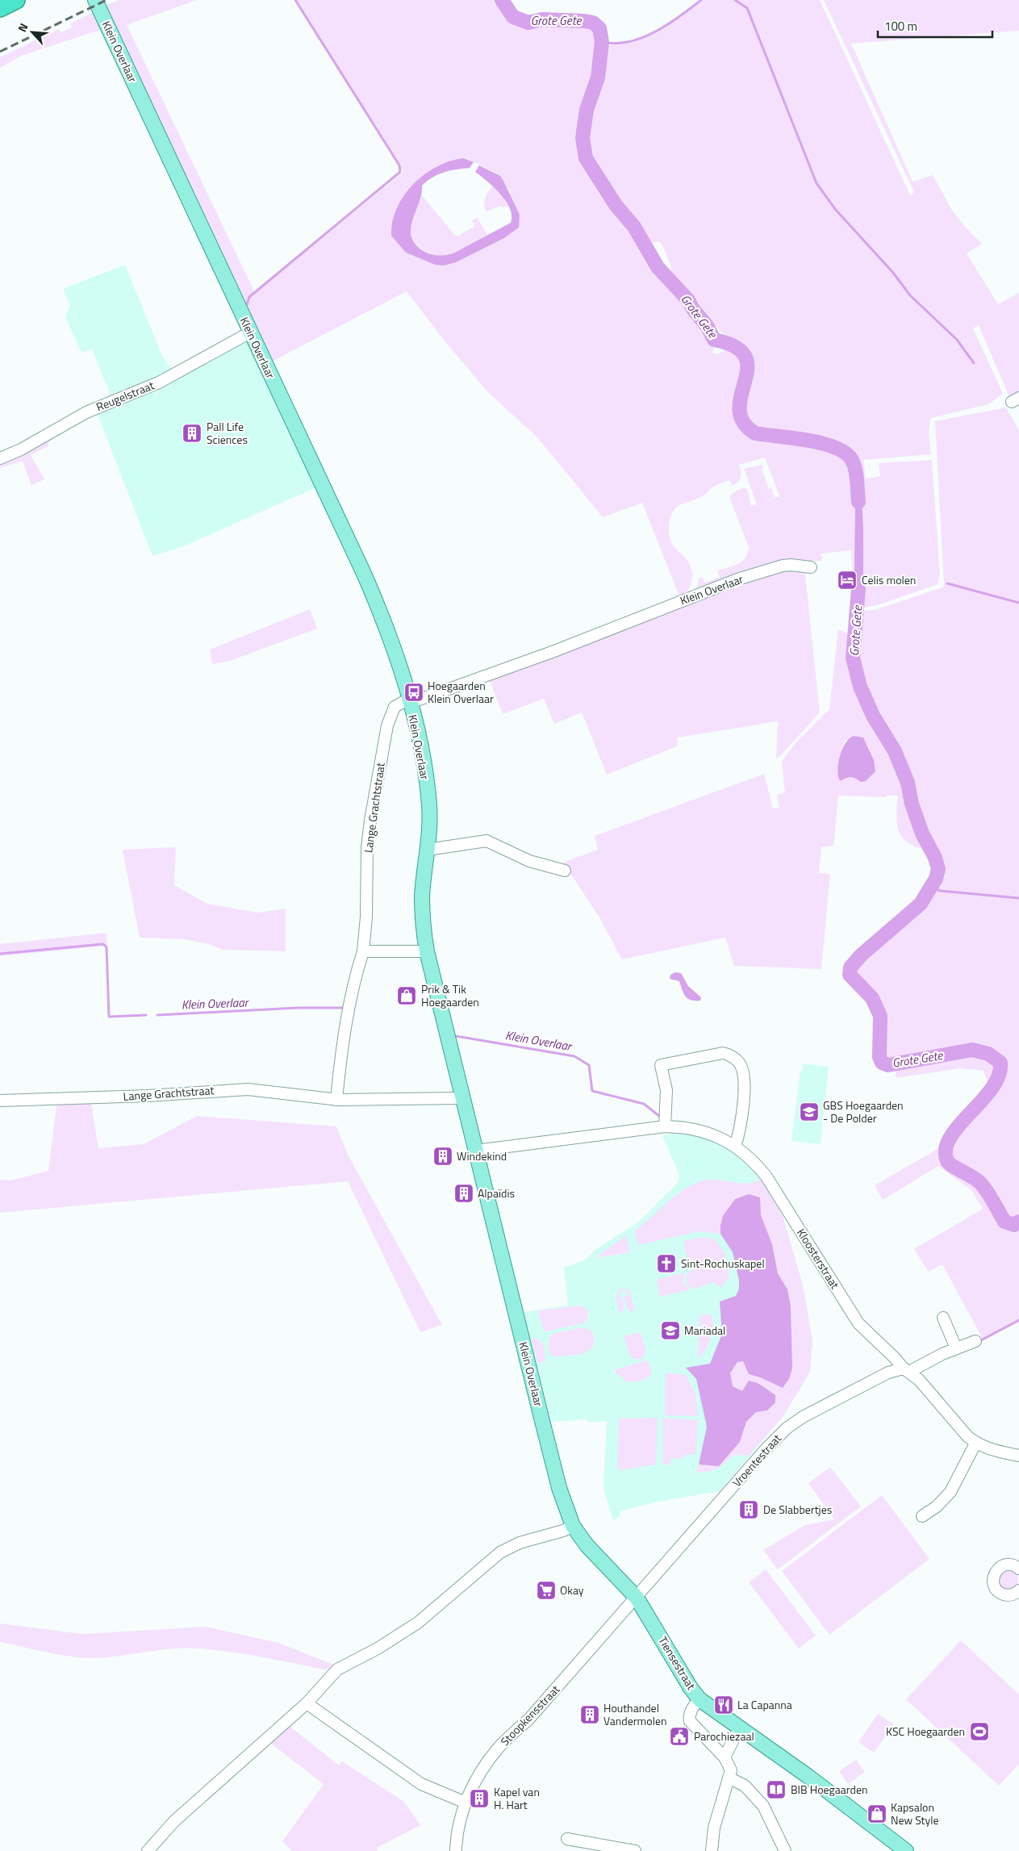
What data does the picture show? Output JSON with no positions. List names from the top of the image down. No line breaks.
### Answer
{"streets":{"main road":["Klein Overlaar","Tiensestraat"],"street":["Reugelstraat","Lange Grachtstraat","Kloosterstraat","Vroentestraat","Stoopkensstraat"]},"crossings":[["Klein Overlaar","Reugelstraat"],["Klein Overlaar","Lange Grachtstraat"],["Klein Overlaar","Kloosterstraat"],["Klein Overlaar","Tiensestraat"],["Kloosterstraat","Vroentestraat"],["Vroentestraat","Tiensestraat"],["Vroentestraat","Stoopkensstraat"],["Tiensestraat","Stoopkensstraat"]],"water":["Grote Gete","Klein Overlaar"],"places":{"building":["Pall Life Sciences","Windekind","Alpaïdis","De Slabbertjes","Houthandel Vandermolen","Kapel van H. Hart"],"hotel":["Celis molen"],"bus stop":["Hoegaarden Klein Overlaar"],"shop":["Prik & Tik Hoegaarden","Kapsalon New Style"],"school or university":["GBS Hoegaarden - De Polder","Mariadal"],"church":["Sint-Rochuskapel"],"supermarket":["Okay"],"restaurant":["La Capanna"],"sports":["KSC Hoegaarden"],"public building":["Parochiezaal"],"library":["BIB Hoegaarden"]},"scale_bar":"100 m","north":"top left"}
